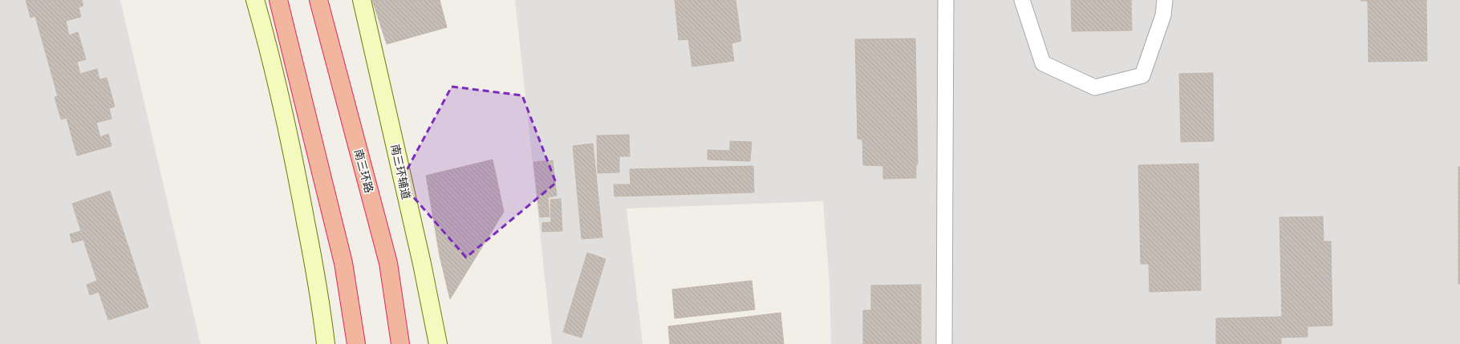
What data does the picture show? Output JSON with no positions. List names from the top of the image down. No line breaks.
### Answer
{"streets":{"highway":["南三环路"],"main road":["南三环辅道"]}}
